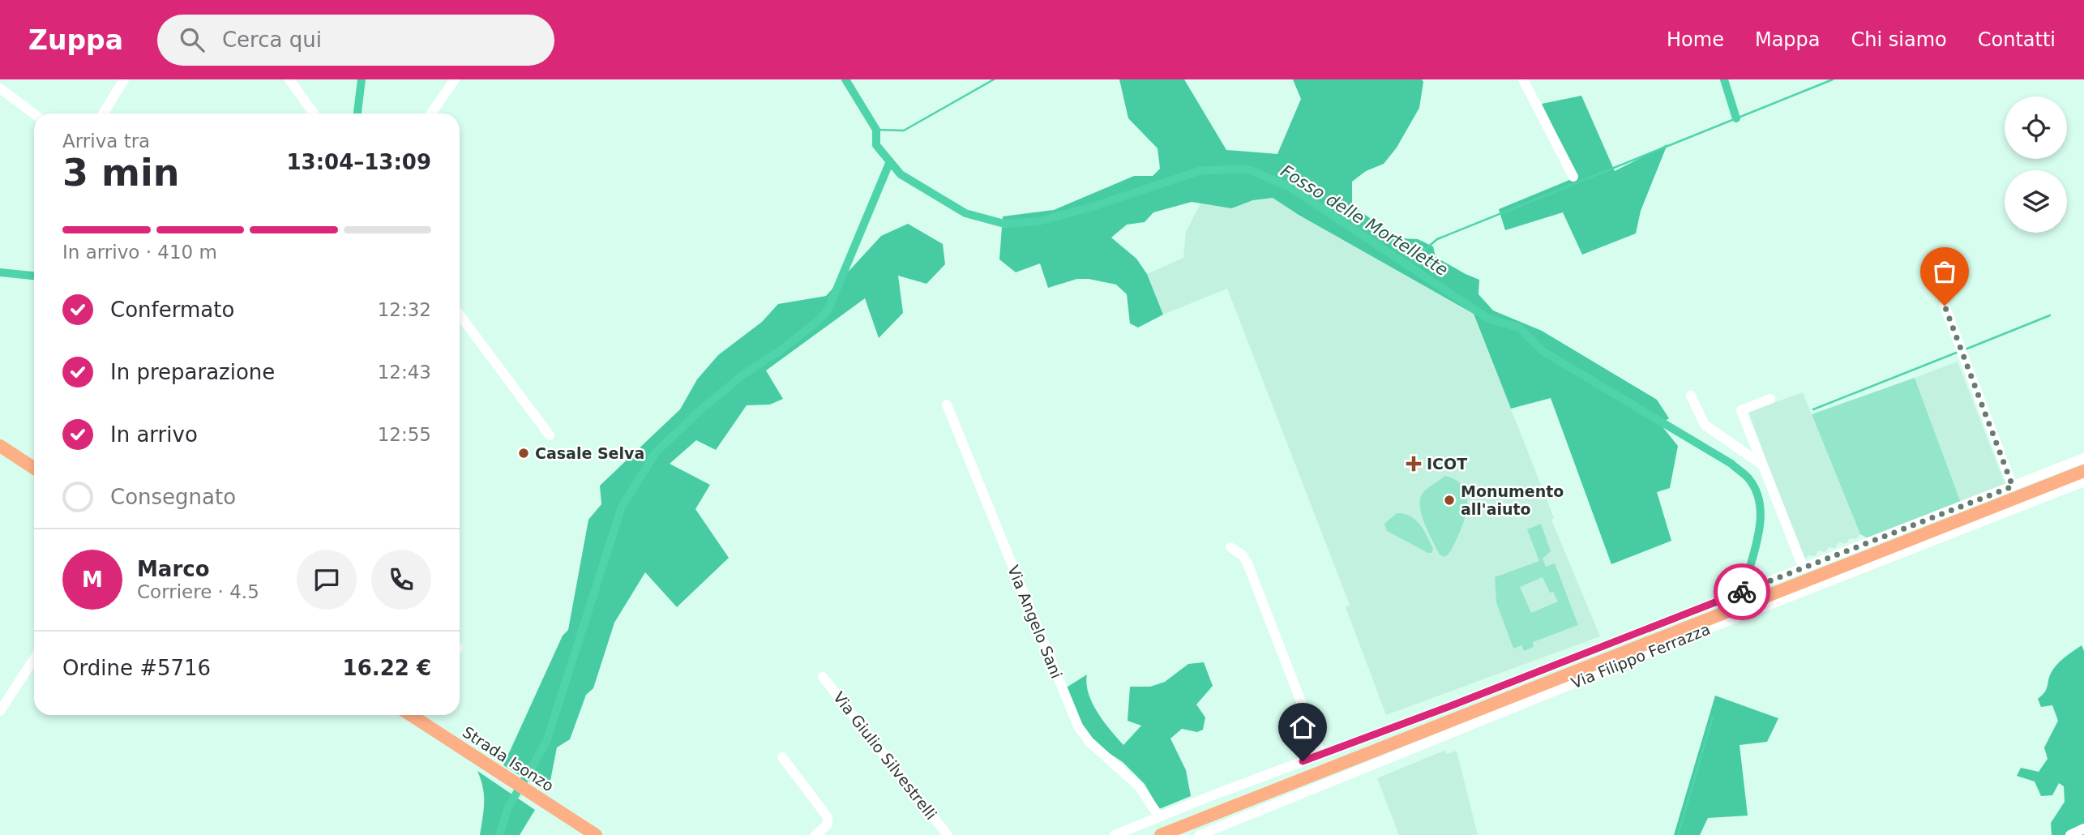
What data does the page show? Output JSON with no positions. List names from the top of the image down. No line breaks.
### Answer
{"streets":{"main road":["Strada Isonzo"],"street":["Via Angelo Sani","Via Filippo Ferrazza","Via Giulio Silvestrelli"]},"water":["Fosso delle Mortellette"],"places":{"other":["Casale Selva","Monumento all'aiuto"],"health":["ICOT"]},"page":{"header":"Zuppa","search":"Cerca qui","nav":["Home","Mappa","Chi siamo","Contatti"],"heading":["3 min","Arriva tra","13:04–13:09"],"panel":["Marco","Corriere · 4.5","Ordine #5716","16.22 €"],"bar":"In arrivo · 410 m","list":[["Confermato","12:32"],["In preparazione","12:43"],["In arrivo","12:55"],"Consegnato"],"round":"M"}}
